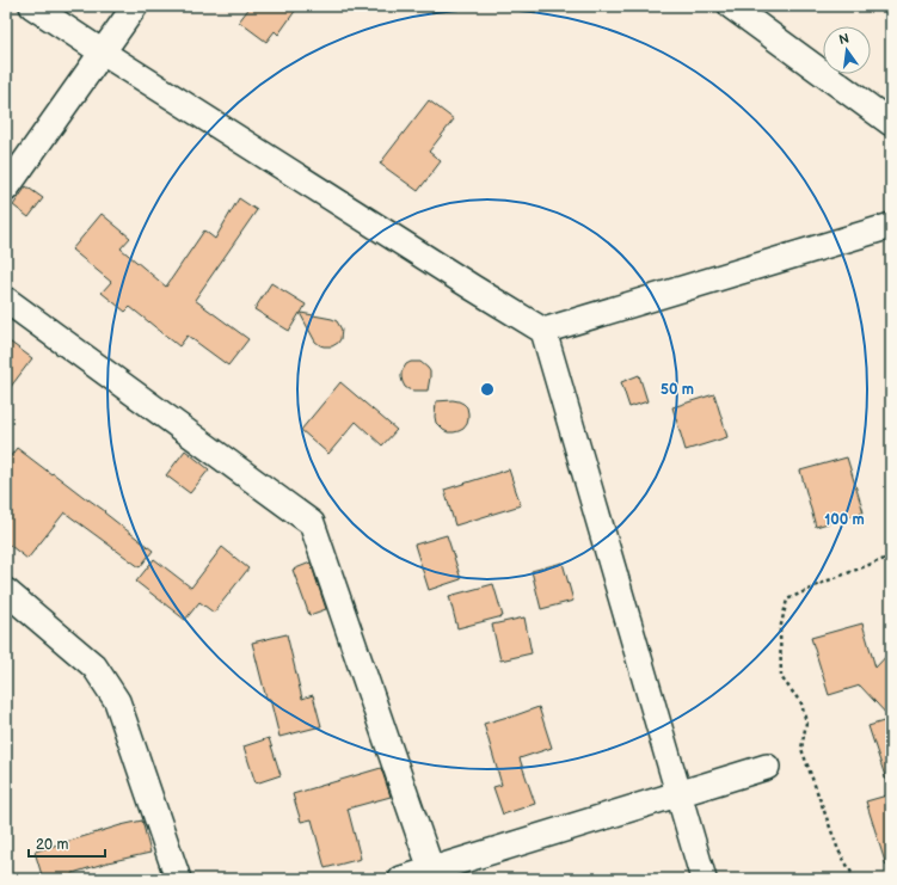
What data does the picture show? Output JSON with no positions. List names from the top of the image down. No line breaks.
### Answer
{"scale_bar":"20 m","north":"top","rings":["50 m","100 m"]}
